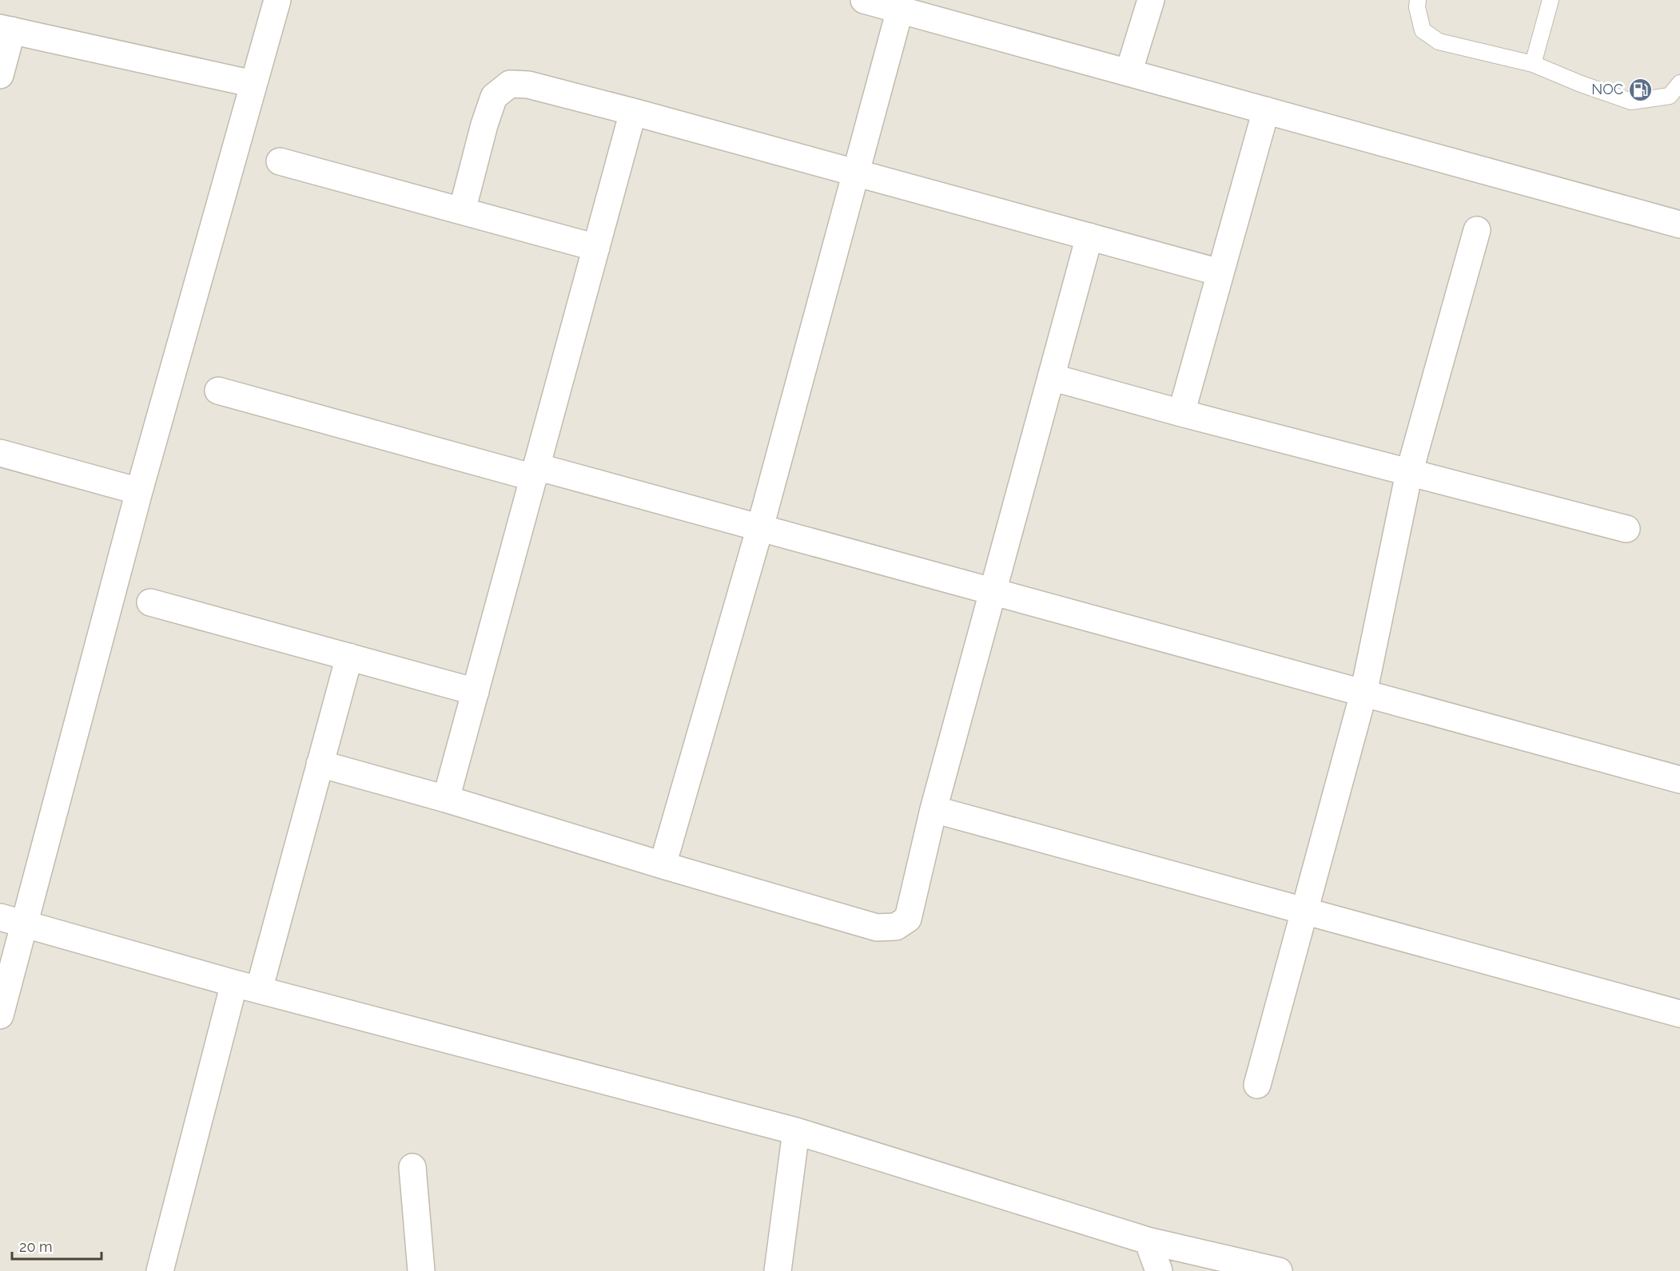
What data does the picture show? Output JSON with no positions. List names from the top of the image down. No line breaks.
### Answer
{"places":{"fuel station":["NOC"]},"scale_bar":"20 m"}
